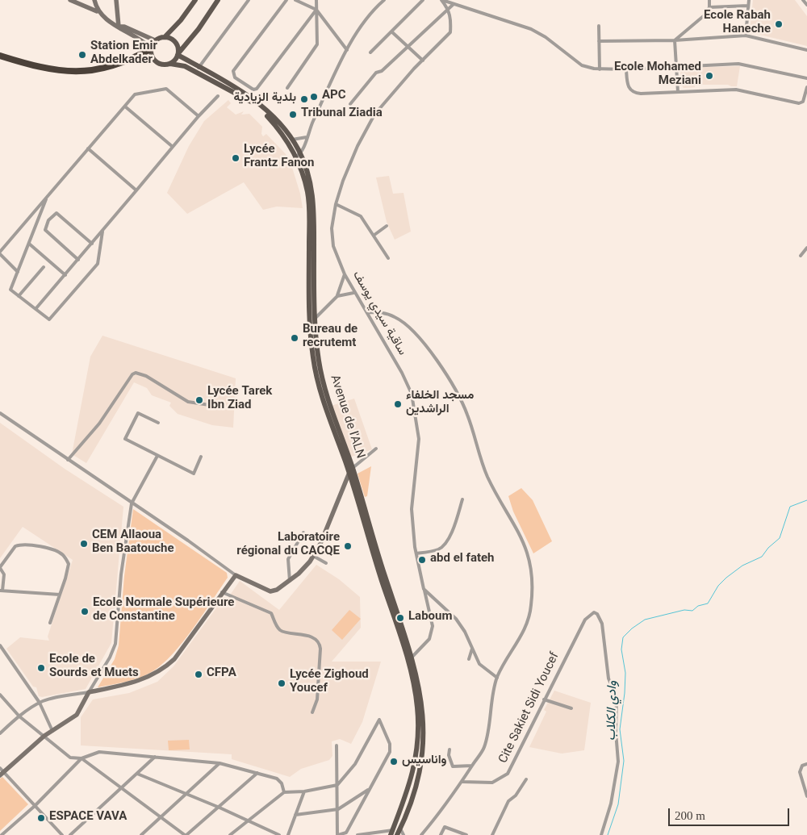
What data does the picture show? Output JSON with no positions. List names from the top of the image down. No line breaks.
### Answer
{"streets":{"main road":["Avenue de l'ALN"],"street":["ساقية سيدي يوسف","Cite Sakiet Sidi Youcef"]},"crossings":[["ساقية سيدي يوسف","Avenue de l'ALN"],["ساقية سيدي يوسف","Cite Sakiet Sidi Youcef"]],"water":["وادي الكلاب"],"places":["Ecole Rabah Haneche","Station Emir Abdelkader","Ecole Mohamed Meziani","APC","بلدية الزيادية","Tribunal Ziadia","Lycée Frantz Fanon","Bureau de recrutemt","Lycée Tarek Ibn Ziad","مسجد الخلفاء الراشدين","CEM Allaoua Ben Baatouche","Laboratoire régional du CACQE","abd el fateh","Ecole Normale Supérieure de Constantine","Laboum","Ecole de Sourds et Muets","CFPA","Lycée Zighoud Youcef","واناسيس","ESPACE VAVA"],"scale_bar":"200 m"}
